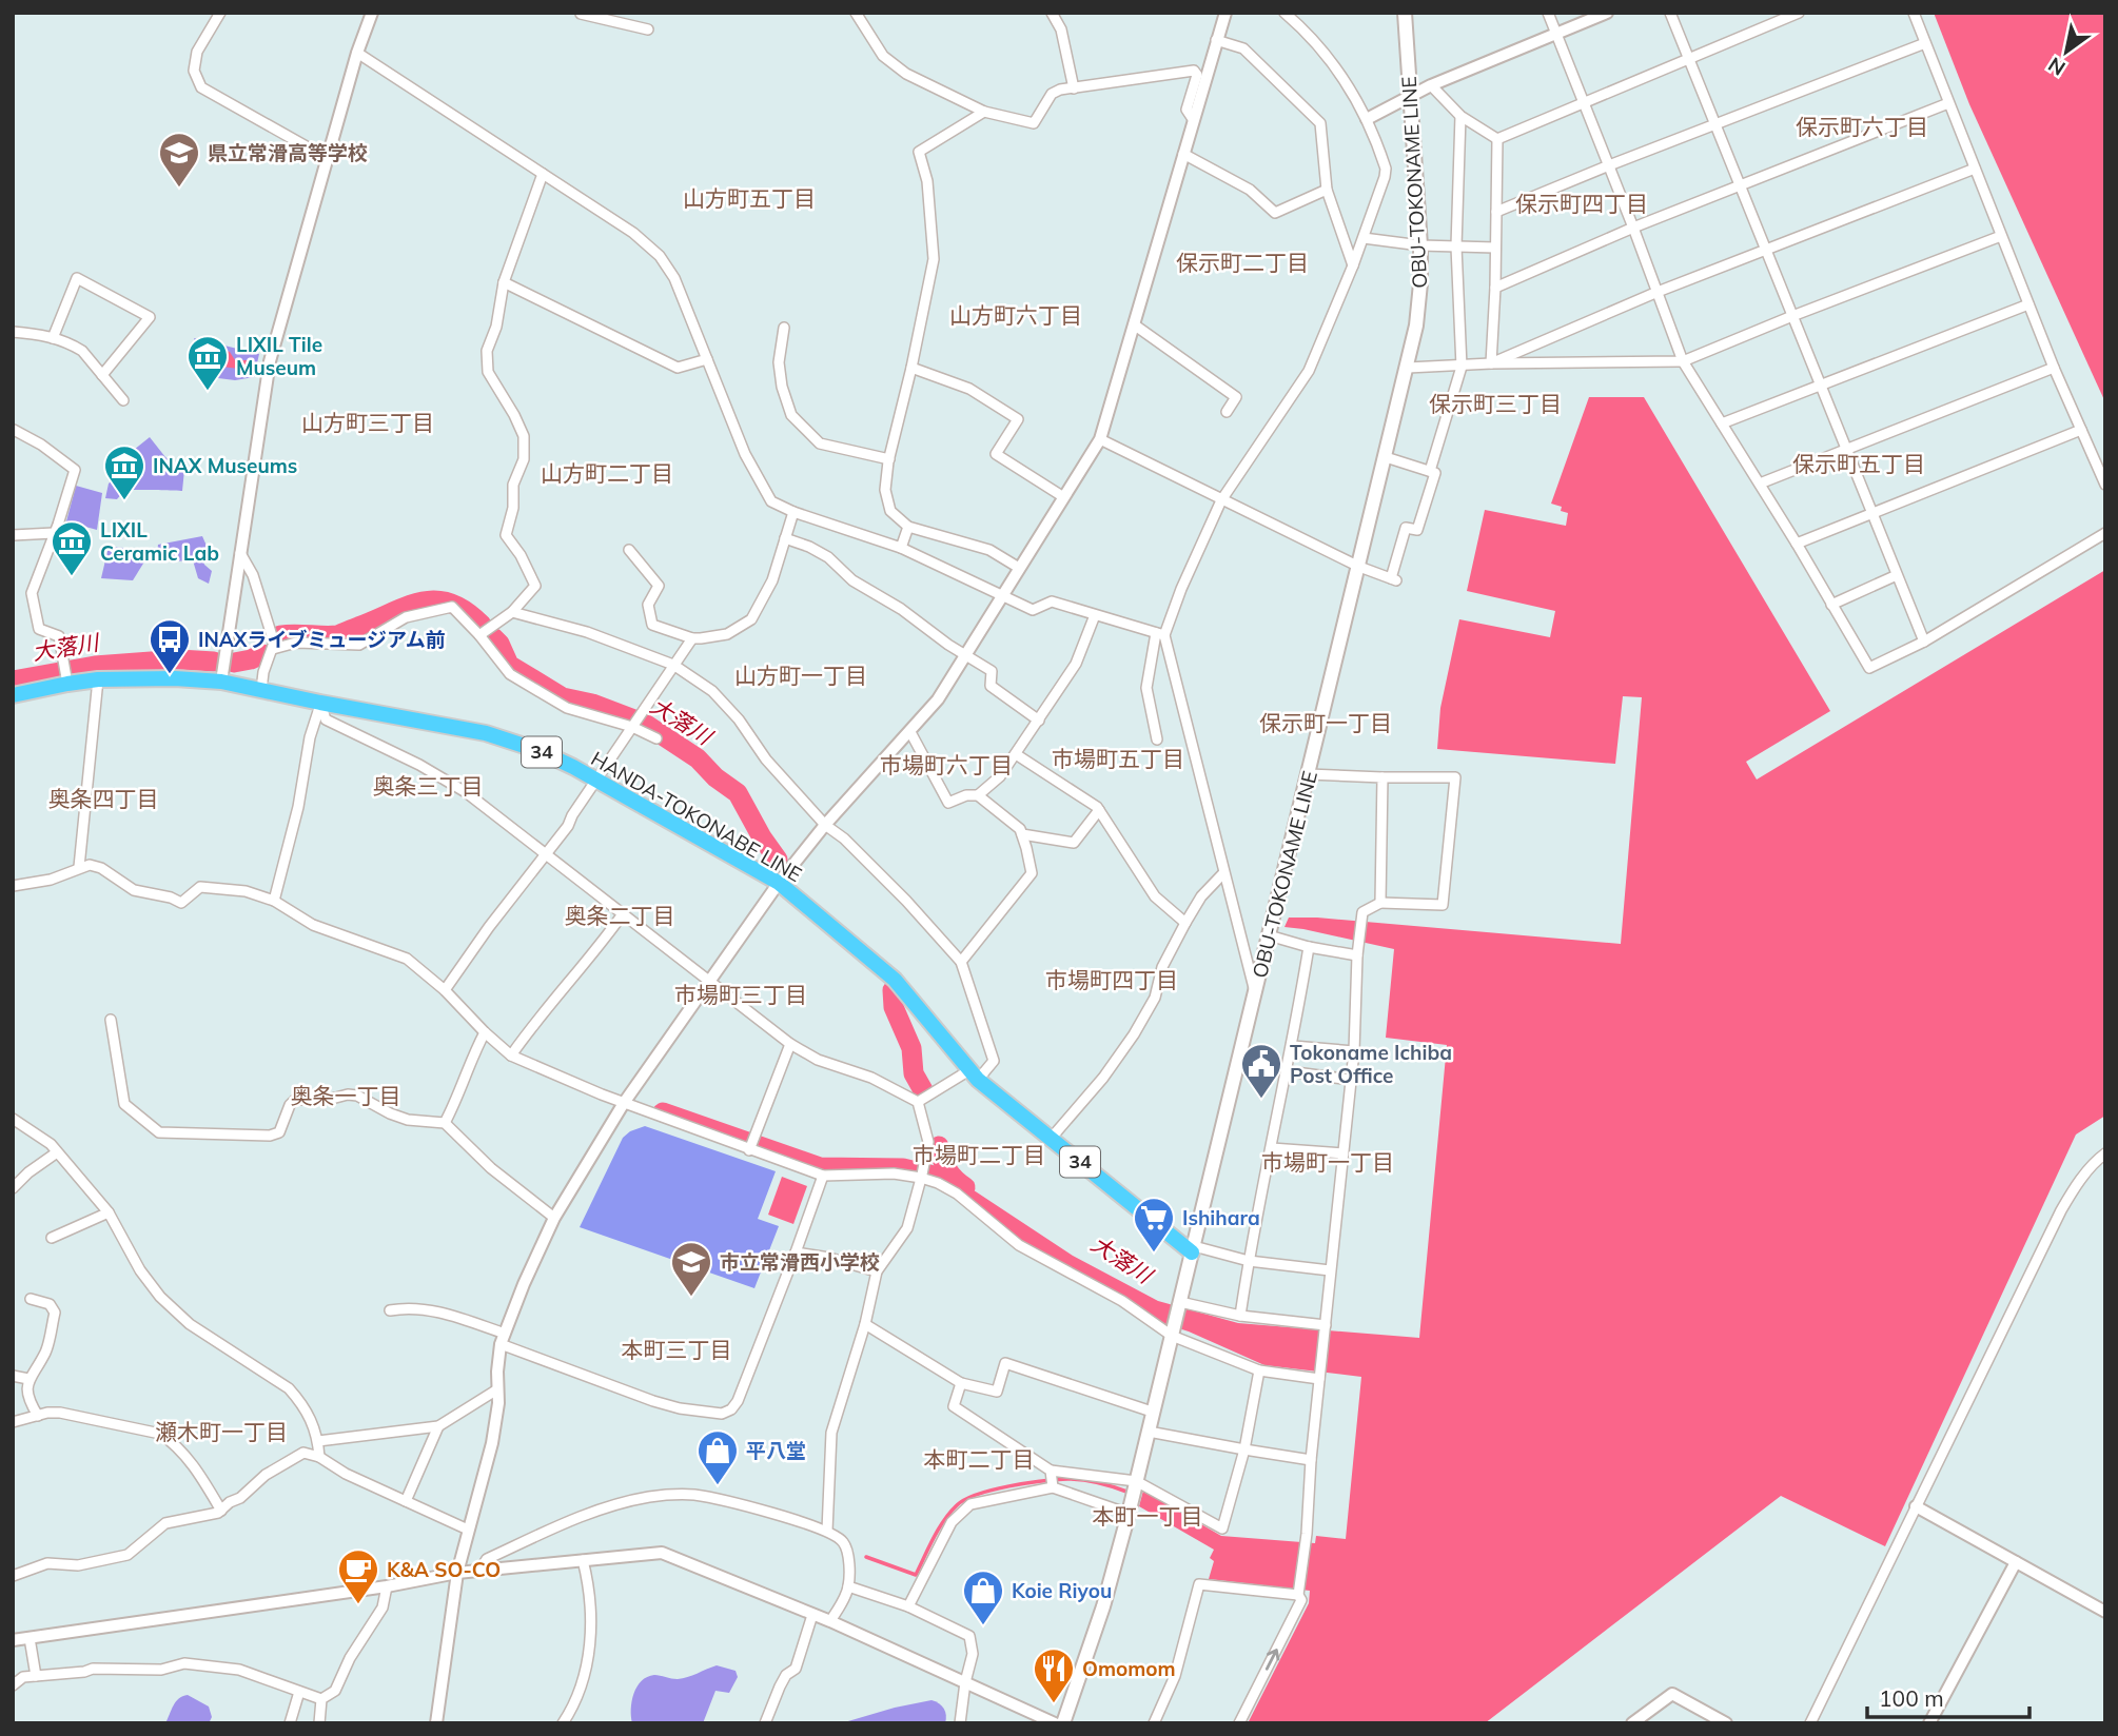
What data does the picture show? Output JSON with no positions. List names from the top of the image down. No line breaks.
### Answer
{"streets":{"main road":["OBU-TOKONAME LINE","34","HANDA-TOKONABE LINE"]},"crossings":[["OBU-TOKONAME LINE","HANDA-TOKONABE LINE"]],"districts":["保示町六丁目","山方町五丁目","保示町四丁目","保示町二丁目","山方町六丁目","保示町三丁目","山方町三丁目","保示町五丁目","山方町二丁目","山方町一丁目","保示町一丁目","市場町五丁目","市場町六丁目","奥条三丁目","奥条四丁目","奥条二丁目","市場町四丁目","市場町三丁目","奥条一丁目","市場町二丁目","市場町一丁目","本町三丁目","瀬木町一丁目","本町二丁目","本町一丁目"],"water":["大落川"],"places":{"school or university":["県立常滑高等学校","市立常滑西小学校"],"museum":["LIXIL Tile Museum","INAX Museums","LIXIL Ceramic Lab"],"bus stop":["INAXライブミュージアム前"],"public building":["Tokoname Ichiba Post Office"],"supermarket":["Ishihara"],"shop":["平八堂","Koie Riyou"],"cafe":["K&A SO-CO"],"restaurant":["Omomom"]},"scale_bar":"100 m","north":"bottom left"}
